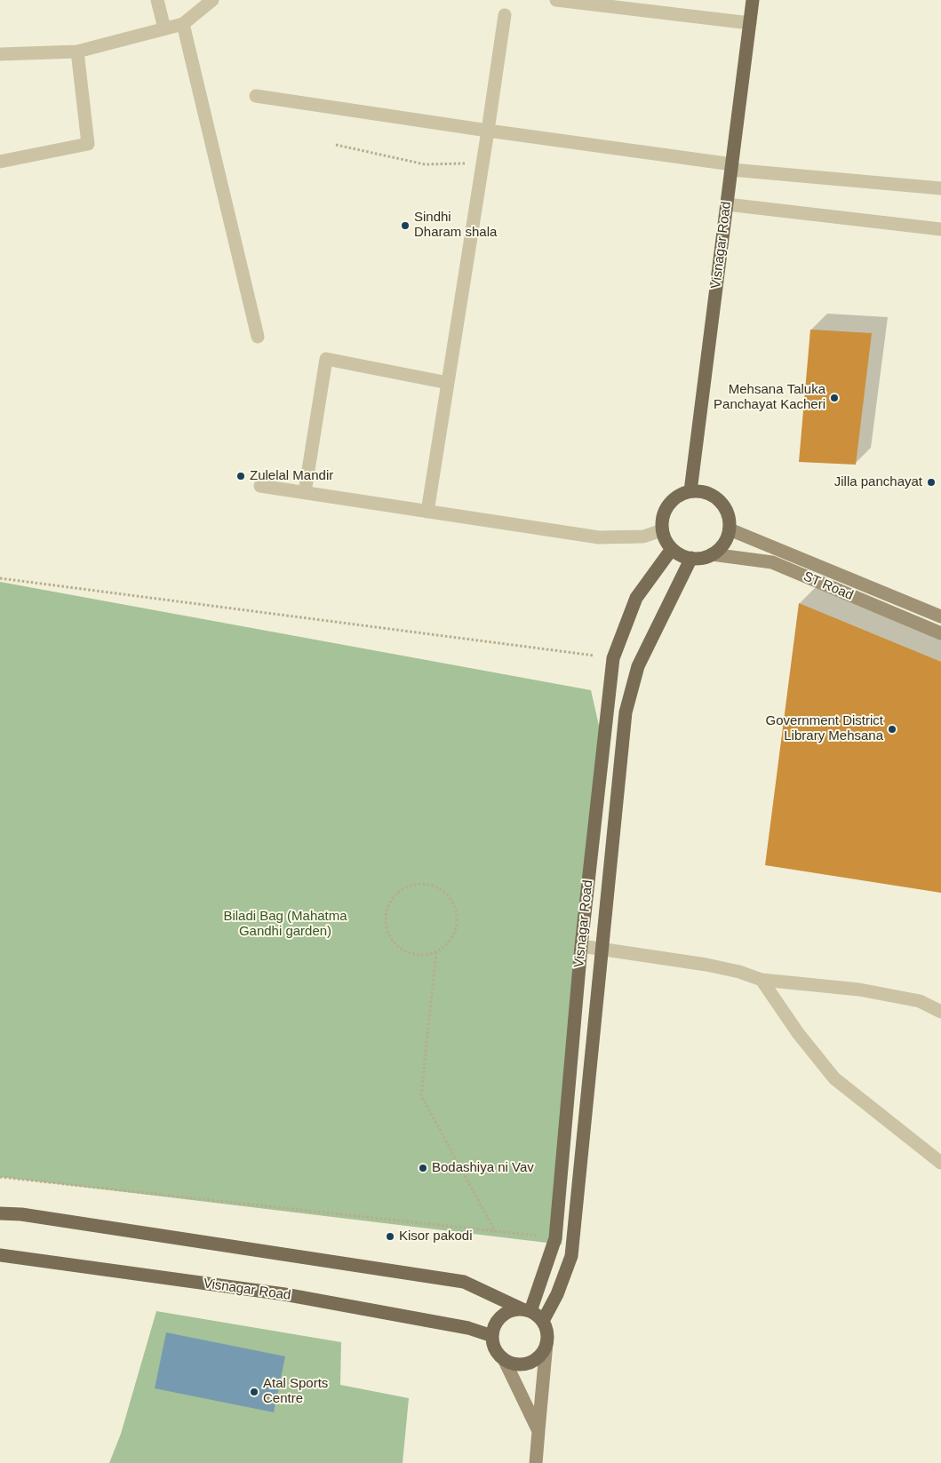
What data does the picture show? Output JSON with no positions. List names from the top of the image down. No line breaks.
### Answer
{"streets":{"main road":["Visnagar Road","ST Road"]},"crossings":[["Visnagar Road","ST Road"]],"parks":["Biladi Bag (Mahatma Gandhi garden)"],"places":["Sindhi Dharam shala","Mehsana Taluka Panchayat Kacheri","Zulelal Mandir","Jilla panchayat","Government District Library Mehsana","Bodashiya ni Vav","Kisor pakodi","Atal Sports Centre"]}
